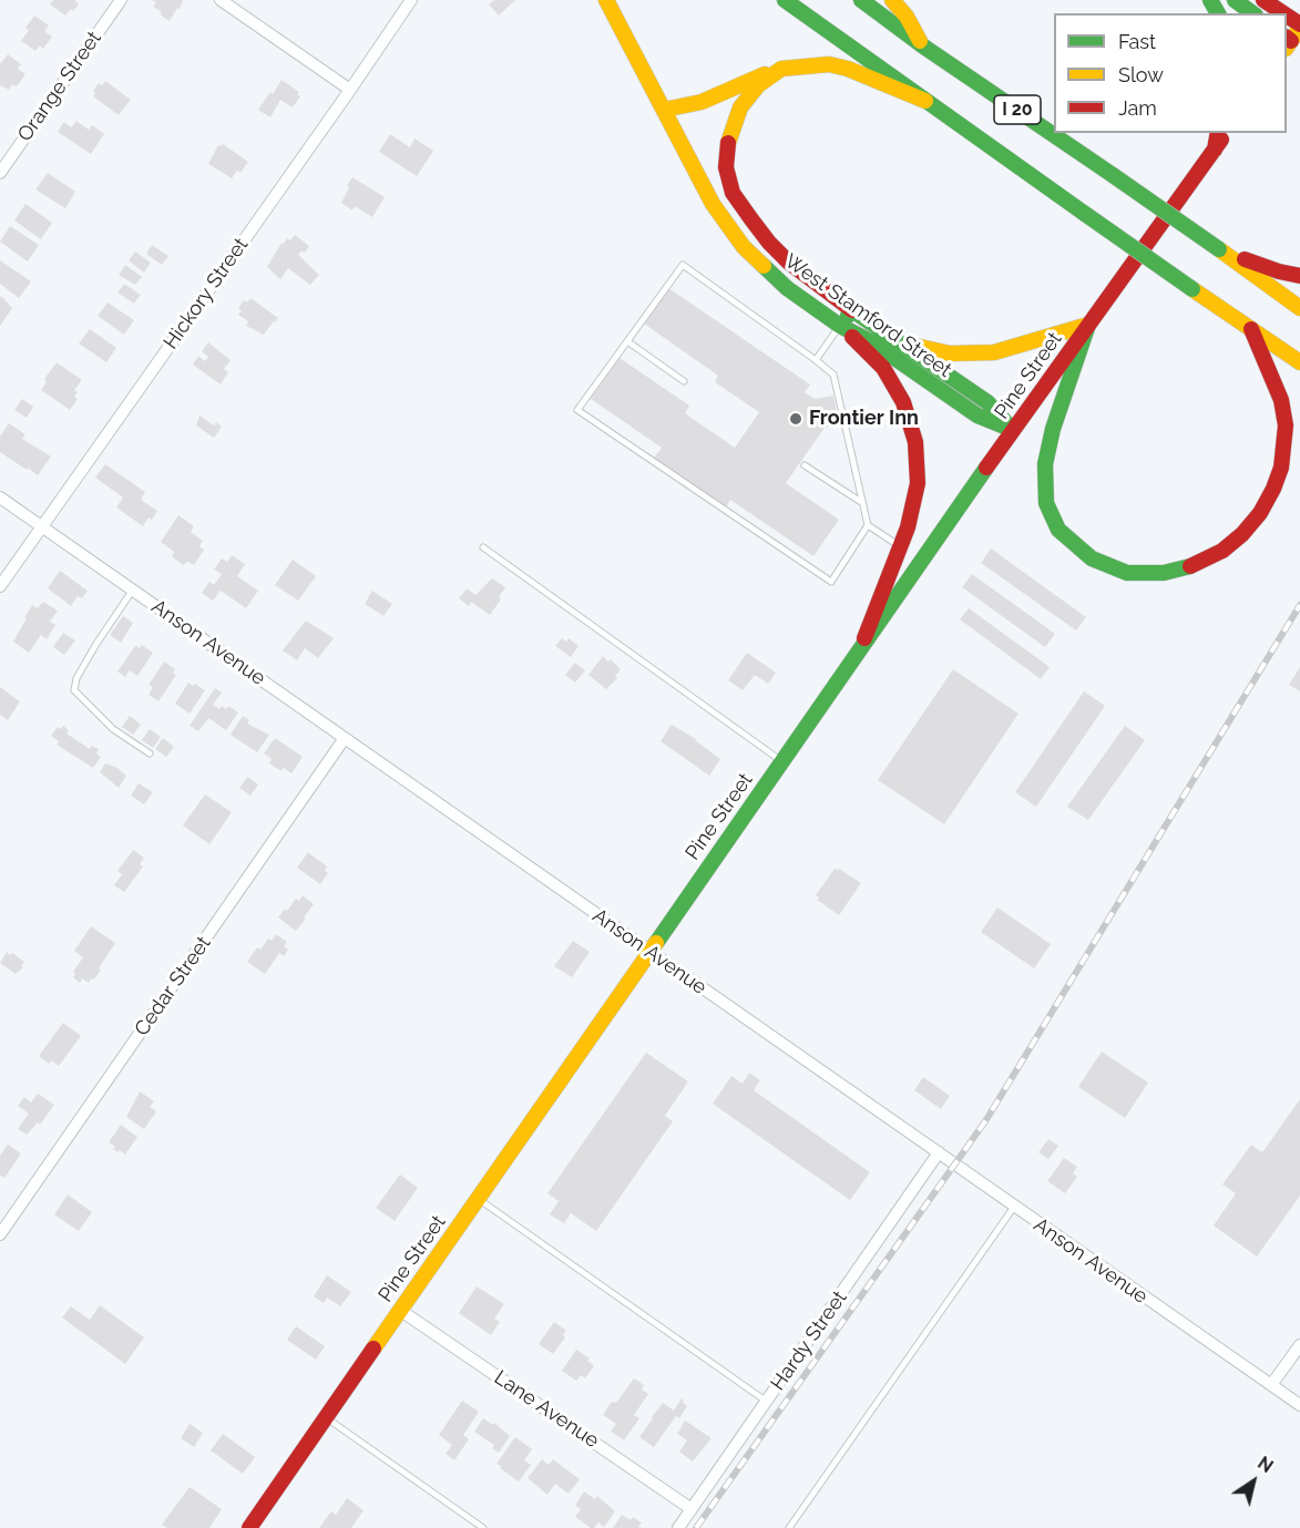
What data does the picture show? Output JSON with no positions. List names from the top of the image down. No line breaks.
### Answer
{"streets":{"main road":["I 20","West Stamford Street","Pine Street"],"street":["Orange Street","Hickory Street","Anson Avenue","Cedar Street","Hardy Street","Lane Avenue"]},"crossings":[["Hickory Street","Anson Avenue"],["West Stamford Street","Pine Street"],["Pine Street","Anson Avenue"],["Pine Street","Lane Avenue"],["Anson Avenue","Cedar Street"],["Anson Avenue","Hardy Street"],["Hardy Street","Lane Avenue"]],"places":["Frontier Inn"],"legend":["Fast","Slow","Jam"],"north":"top right"}
